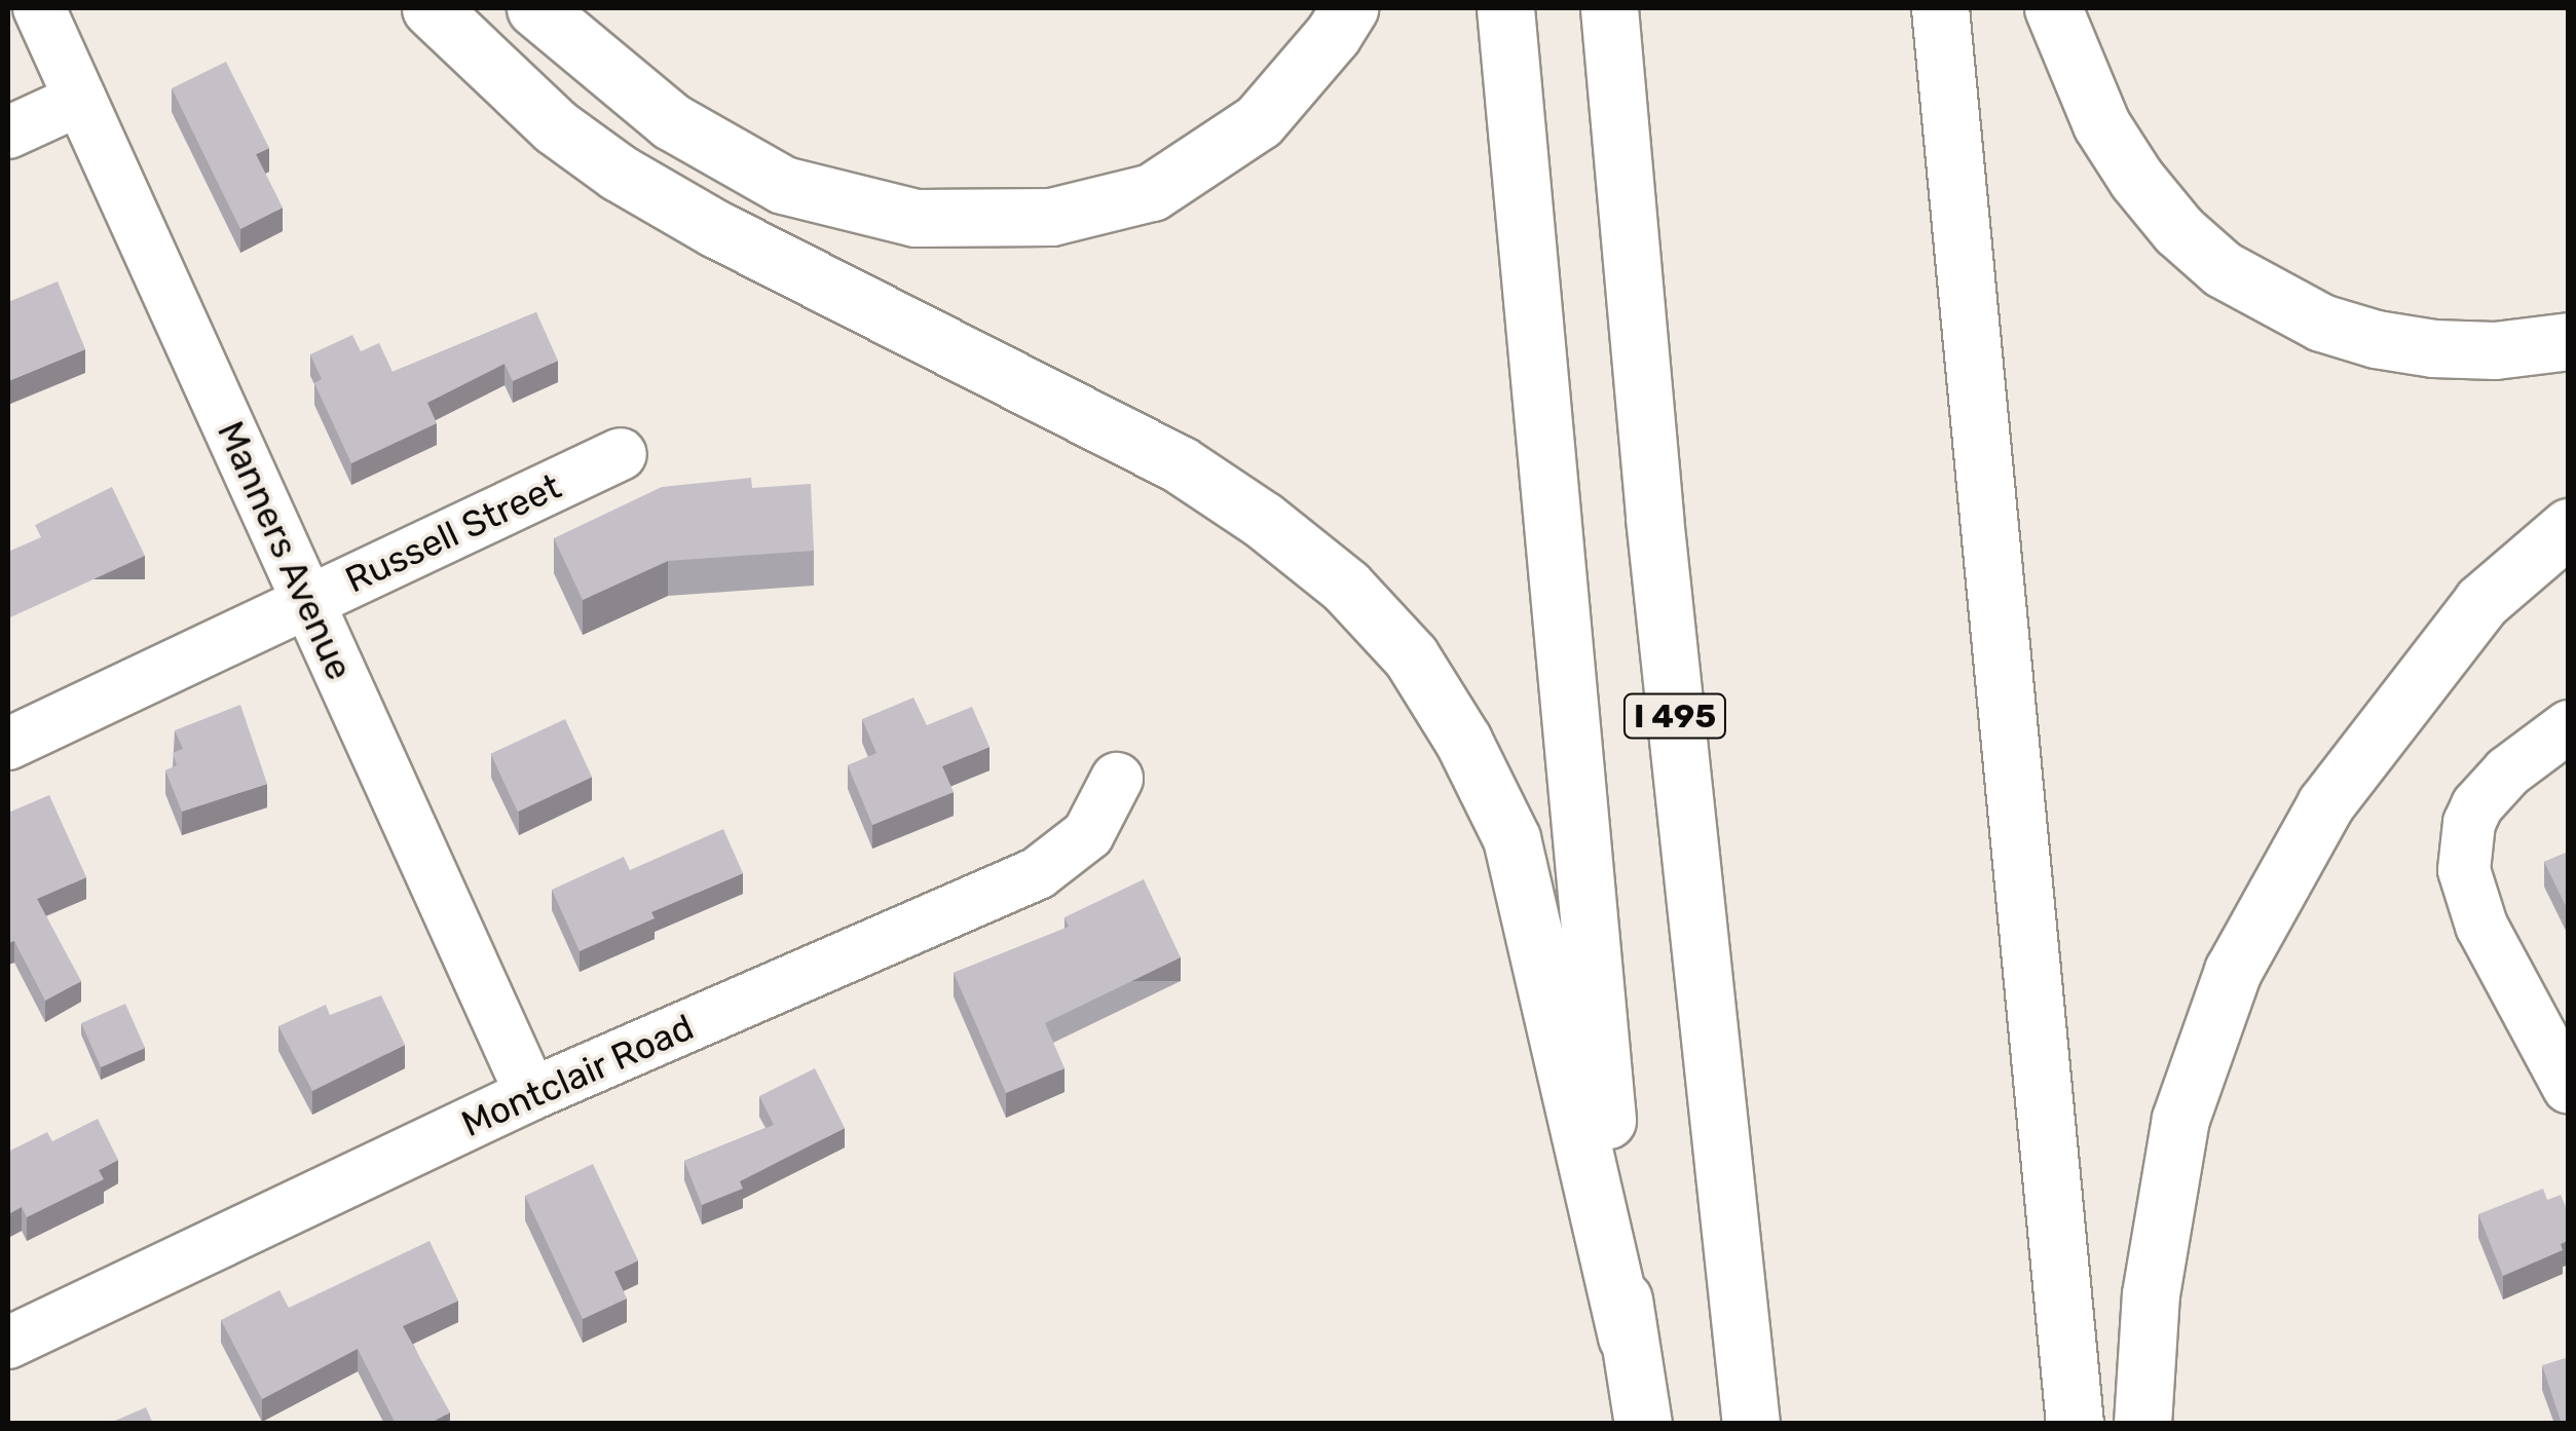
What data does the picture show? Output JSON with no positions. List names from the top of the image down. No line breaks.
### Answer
{"streets":{"highway":["I 495"],"street":["Russell Street","Manners Avenue","Montclair Road"]},"crossings":[["Russell Street","Manners Avenue"],["Manners Avenue","Montclair Road"]]}
